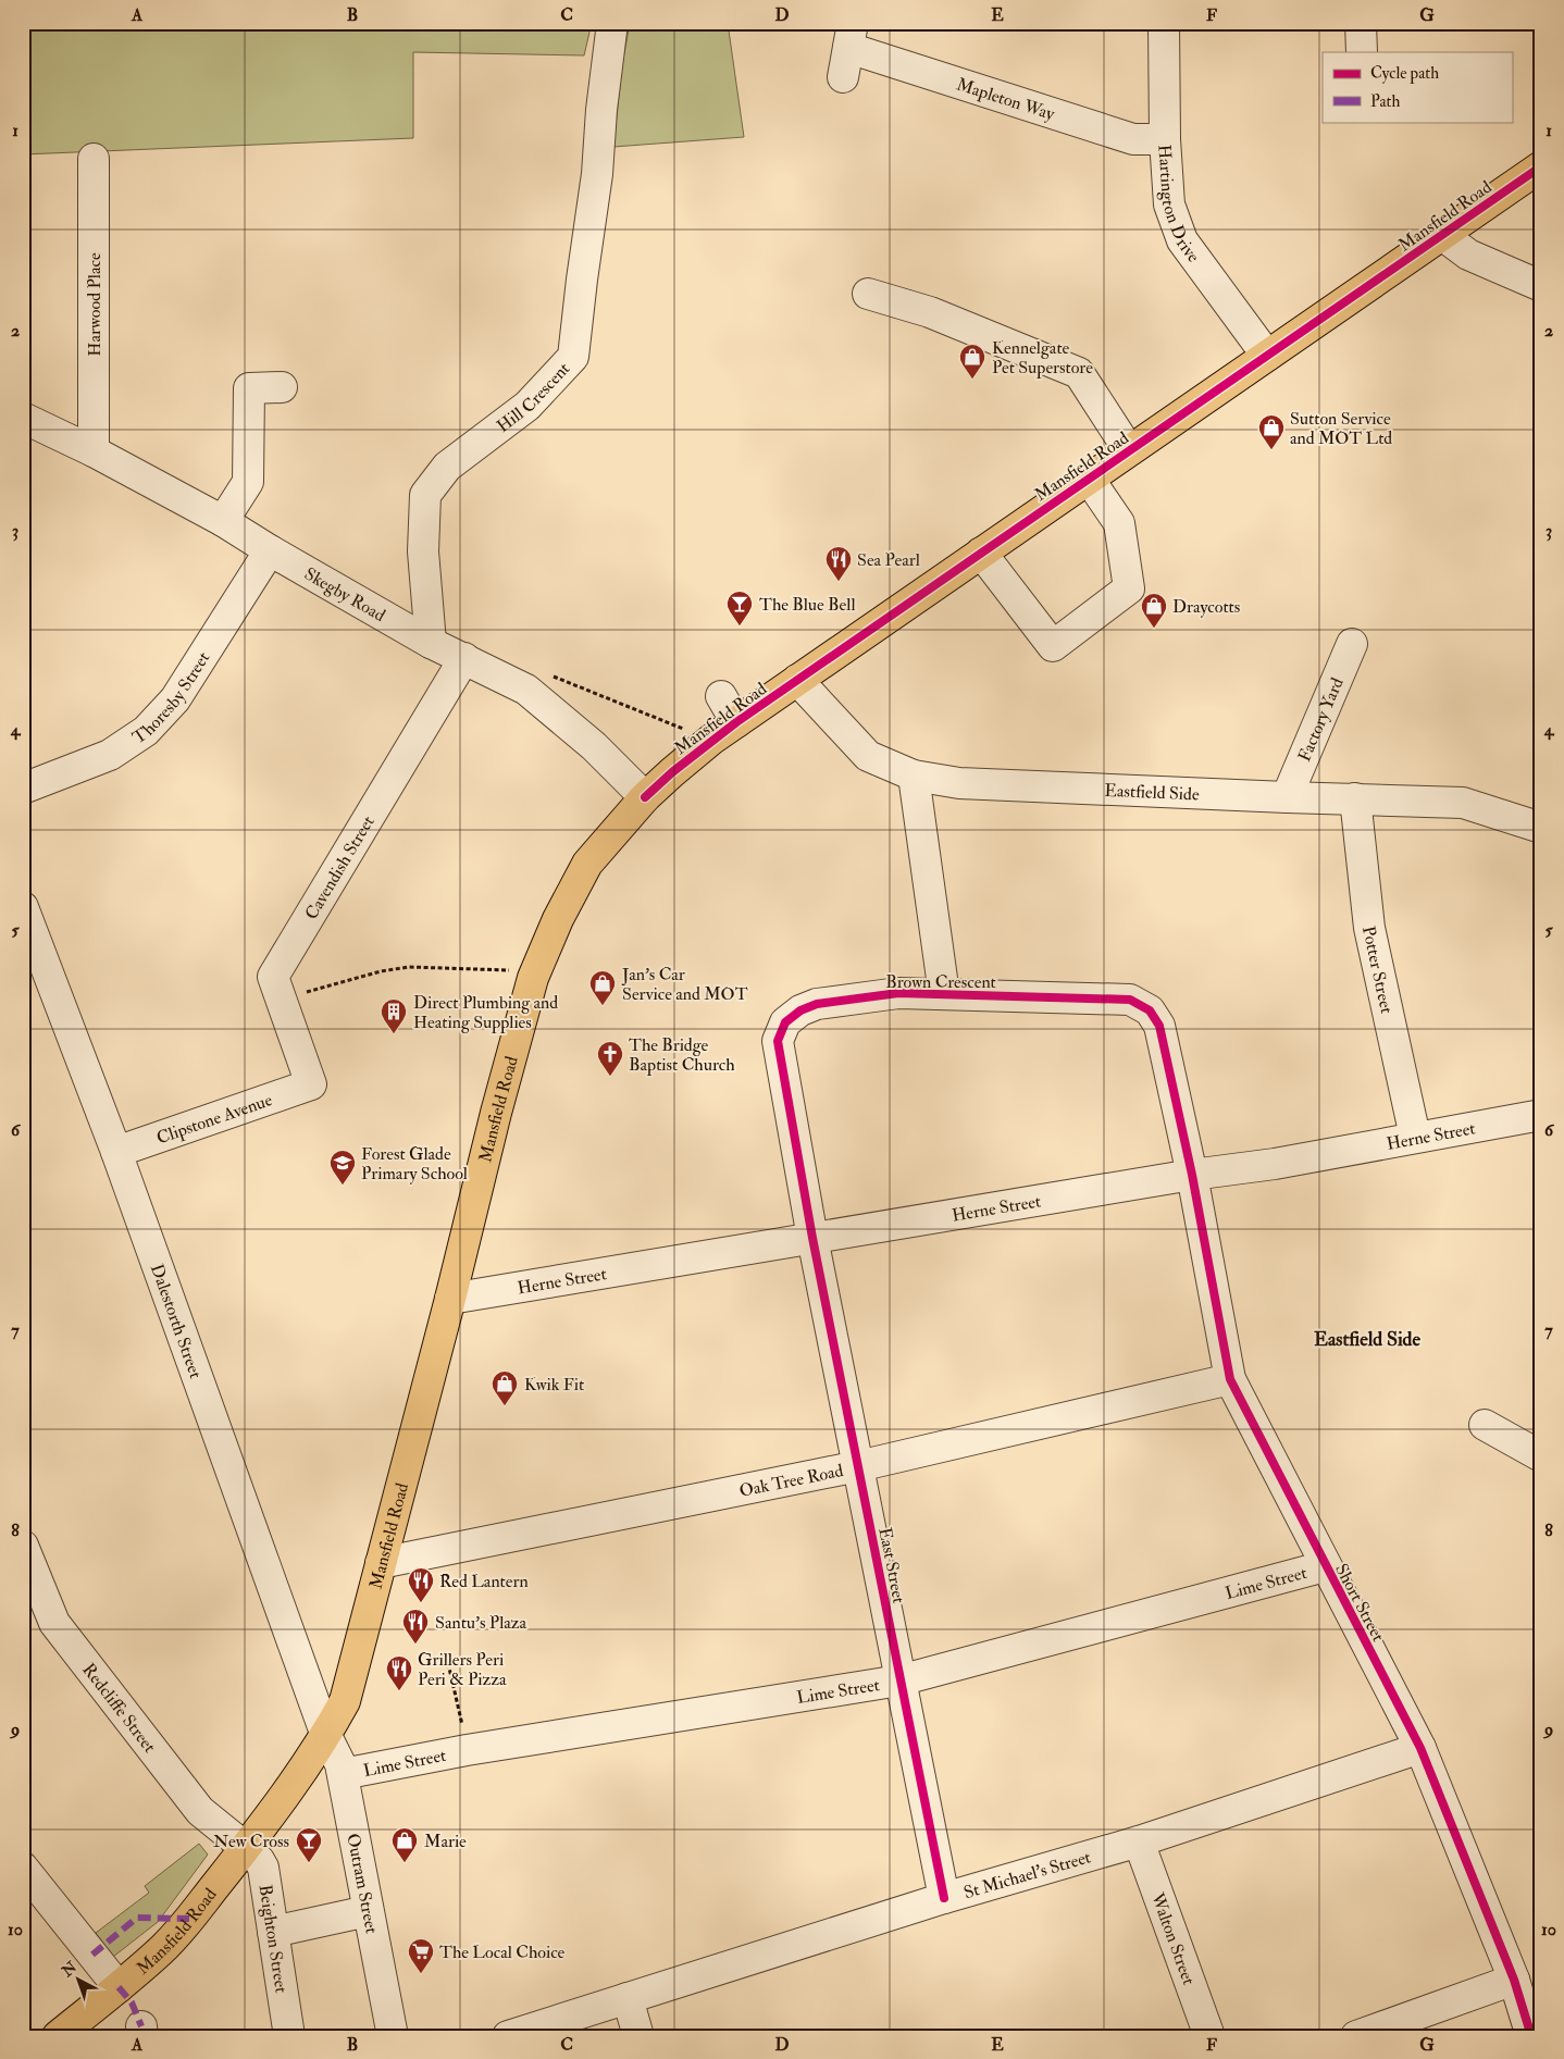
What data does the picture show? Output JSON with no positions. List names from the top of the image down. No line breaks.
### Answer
{"streets":{"main road":["Mansfield Road"],"street":["Mapleton Way","Hartington Drive","Harwood Place","Hill Crescent","Skegby Road","Thoresby Street","Factory Yard","Eastfield Side","Cavendish Street","Potter Street","Brown Crescent","Clipstone Avenue","Herne Street","Dalestorth Street","Oak Tree Road","East Street","Lime Street","Short Street","Redcliffe Street","St Michael's Street","Outram Street","Beighton Street","Walton Street"]},"crossings":[["Mapleton Way","Hartington Drive"],["Hartington Drive","Mansfield Road"],["Mansfield Road","Skegby Road"],["Mansfield Road","Eastfield Side"],["Mansfield Road","Herne Street"],["Mansfield Road","Dalestorth Street"],["Mansfield Road","Oak Tree Road"],["Mansfield Road","Redcliffe Street"],["Mansfield Road","Outram Street"],["Mansfield Road","Beighton Street"],["Harwood Place","Skegby Road"],["Hill Crescent","Skegby Road"],["Skegby Road","Thoresby Street"],["Skegby Road","Cavendish Street"],["Factory Yard","Eastfield Side"],["Eastfield Side","Potter Street"],["Eastfield Side","Brown Crescent"],["Cavendish Street","Clipstone Avenue"],["Potter Street","Herne Street"],["Brown Crescent","Herne Street"],["Brown Crescent","East Street"],["Brown Crescent","Short Street"],["Clipstone Avenue","Dalestorth Street"],["Herne Street","East Street"],["Herne Street","Short Street"],["Dalestorth Street","Outram Street"],["Oak Tree Road","East Street"],["Oak Tree Road","Short Street"],["East Street","Lime Street"],["East Street","St Michael's Street"],["Lime Street","Short Street"],["Lime Street","Outram Street"],["Short Street","St Michael's Street"],["Redcliffe Street","Beighton Street"],["St Michael's Street","Walton Street"]],"districts":["Eastfield Side"],"places":{"shop":["Kennelgate Pet Superstore","Sutton Service and MOT Ltd","Draycotts","Jan's Car Service and MOT","Kwik Fit","Marie"],"restaurant":["Sea Pearl","Red Lantern","Santu's Plaza","Grillers Peri Peri & Pizza"],"bar":["The Blue Bell","New Cross"],"building":["Direct Plumbing and Heating Supplies"],"church":["The Bridge Baptist Church"],"school or university":["Forest Glade Primary School"],"supermarket":["The Local Choice"]},"legend":["Cycle path","Path"],"north":"top left","grid":{"columns":["A","B","C","D","E","F","G"],"rows":["1","2","3","4","5","6","7","8","9","10"]}}
